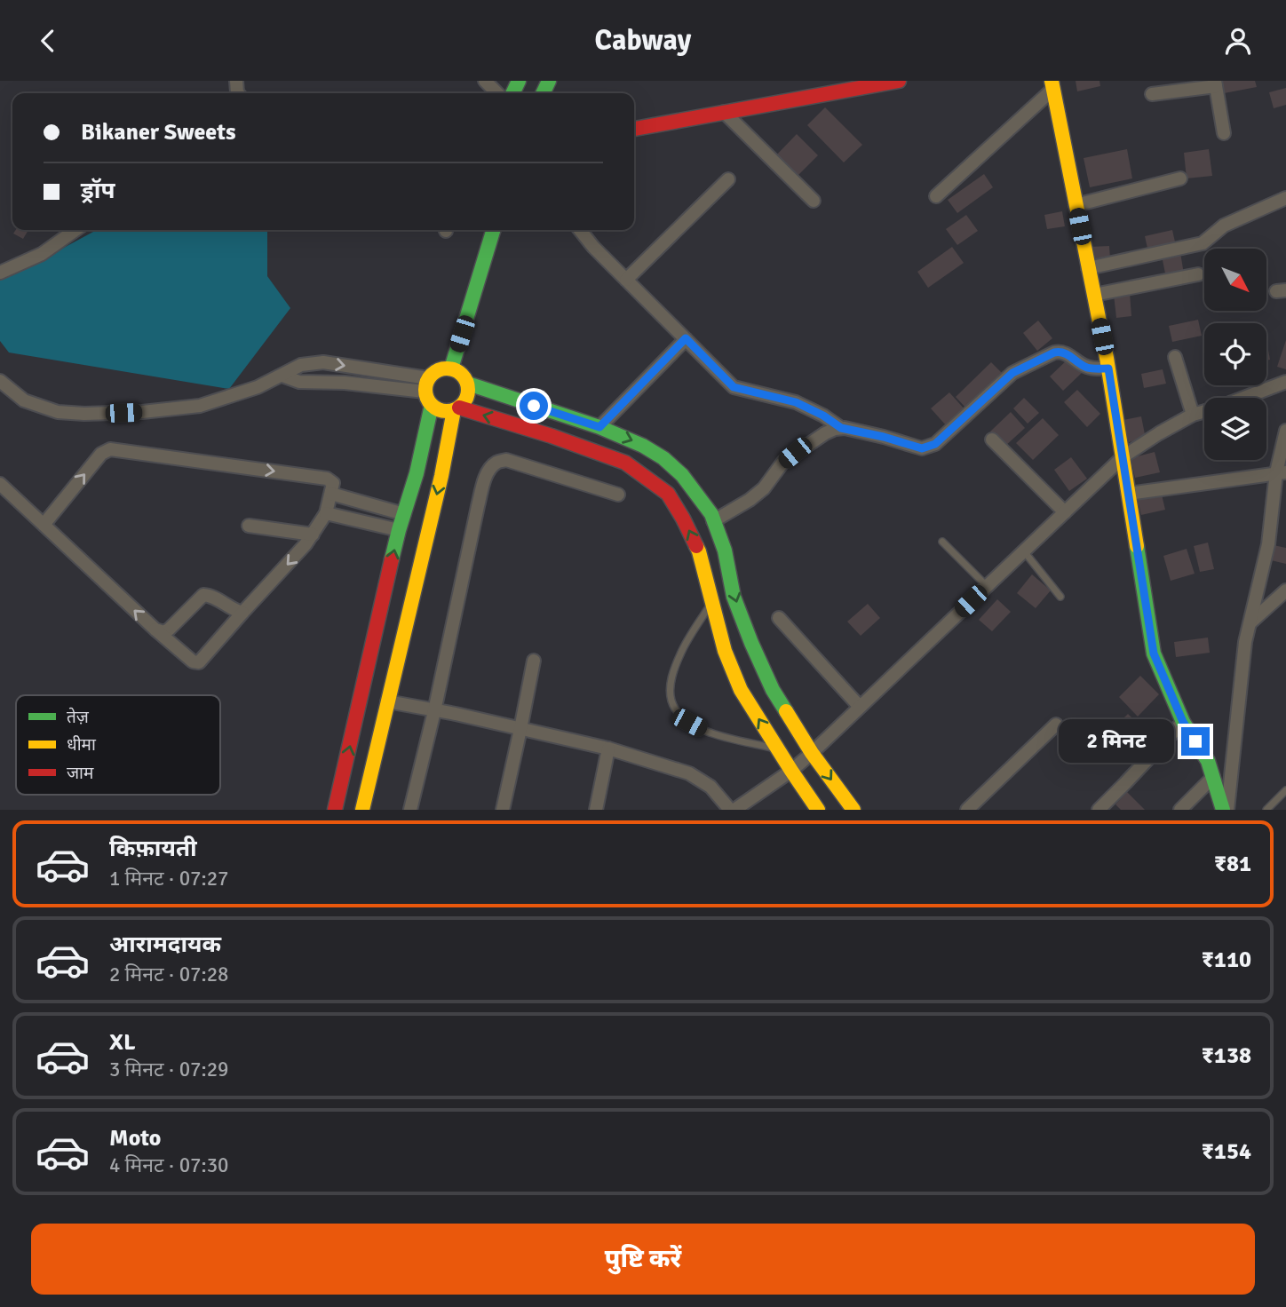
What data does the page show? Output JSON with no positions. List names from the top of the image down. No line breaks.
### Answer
{"legend":["तेज़","धीमा","जाम"],"north":"bottom right","page":{"header":"Cabway","banner":["Bikaner Sweets","ड्रॉप"],"bubble":"2 मिनट","list":[{"name":"किफ़ायती","note":"1 मिनट · 07:27","value":"₹81"},{"name":"आरामदायक","note":"2 मिनट · 07:28","value":"₹110"},{"name":"XL","note":"3 मिनट · 07:29","value":"₹138"},{"name":"Moto","note":"4 मिनट · 07:30","value":"₹154"}],"buttons":"पुष्टि करें"}}
